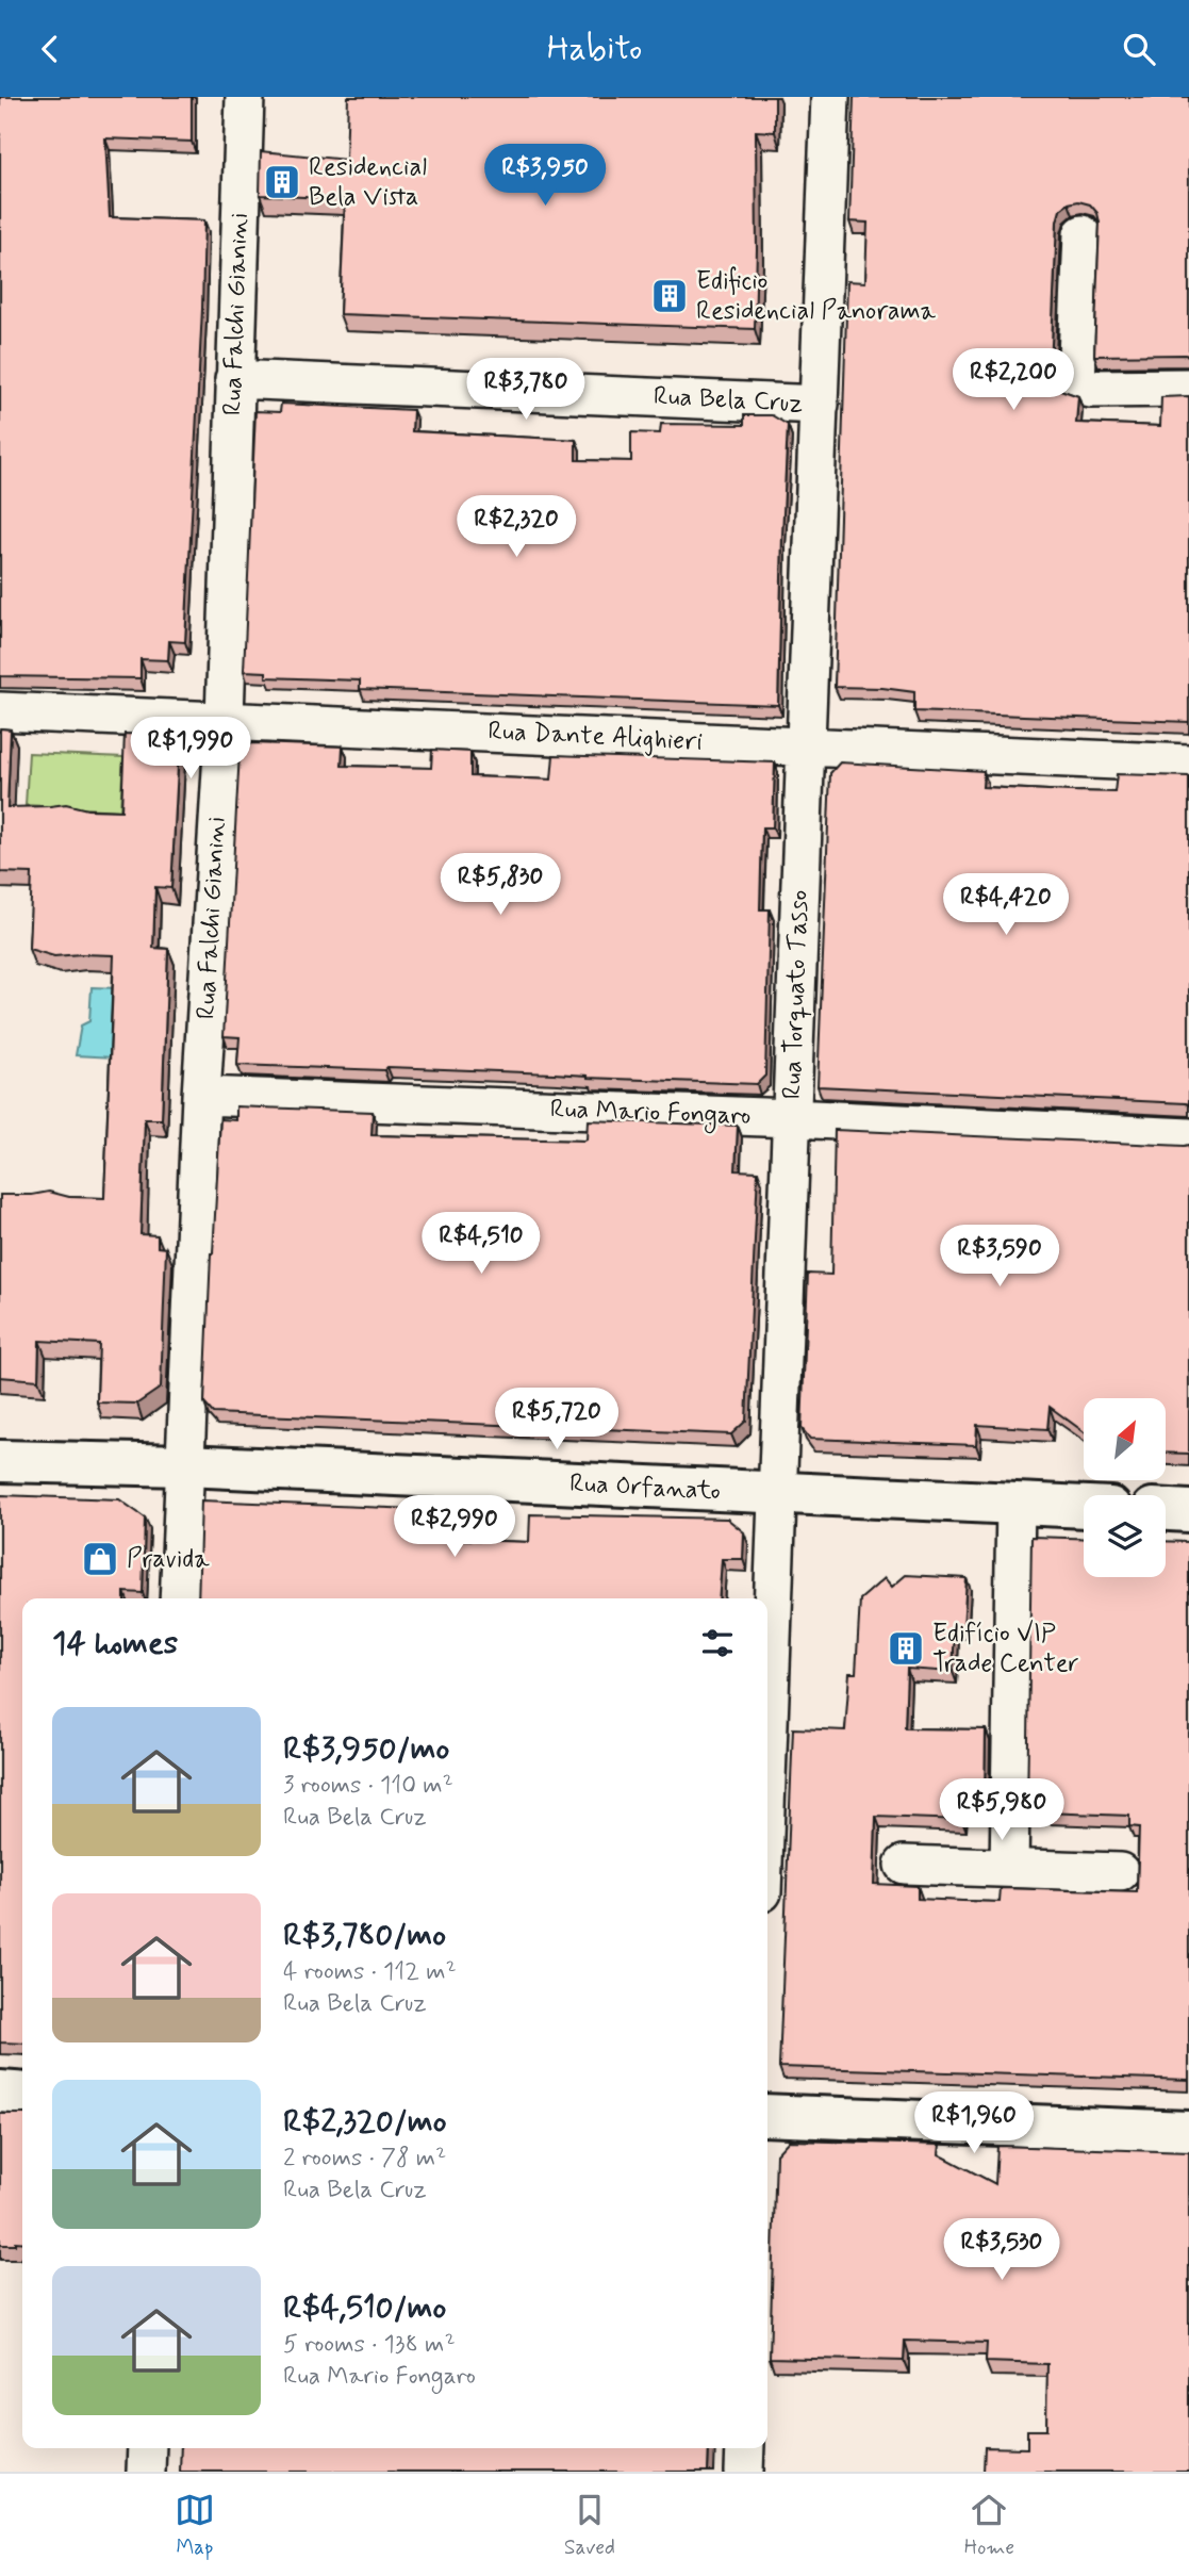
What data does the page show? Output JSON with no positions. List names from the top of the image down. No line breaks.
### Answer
{"streets":{"main road":["Rua Orfanato"],"street":["Rua Falchi Gianini","Rua Bela Cruz","Rua Dante Alighieri","Rua Torquato Tasso","Rua Mario Fongaro"]},"crossings":[["Rua Falchi Gianini","Rua Bela Cruz"],["Rua Falchi Gianini","Rua Dante Alighieri"],["Rua Falchi Gianini","Rua Mario Fongaro"],["Rua Falchi Gianini","Rua Orfanato"],["Rua Bela Cruz","Rua Torquato Tasso"],["Rua Dante Alighieri","Rua Torquato Tasso"],["Rua Torquato Tasso","Rua Mario Fongaro"],["Rua Torquato Tasso","Rua Orfanato"]],"places":{"building":["Residencial Bela Vista","Edificio Residencial Panorama","Edifício VIP Trade Center"],"shop":["Pravida"]},"north":"top right","page":{"header":"Habito","price":["R$3,950","R$2,200","R$3,780","R$2,320","R$1,990","R$5,830","R$4,420","R$4,510","R$3,590","R$5,720","R$2,990","R$5,980","R$1,960","R$3,530"],"heading":"14 homes","list":[{"name":"R$3,950/mo","note":"3 rooms · 110 m² · Rua Bela Cruz"},{"name":"R$3,780/mo","note":"4 rooms · 112 m² · Rua Bela Cruz"},{"name":"R$2,320/mo","note":"2 rooms · 78 m² · Rua Bela Cruz"},{"name":"R$4,510/mo","note":"5 rooms · 138 m² · Rua Mario Fongaro"}],"tabs":["Map","Saved","Home"]}}
